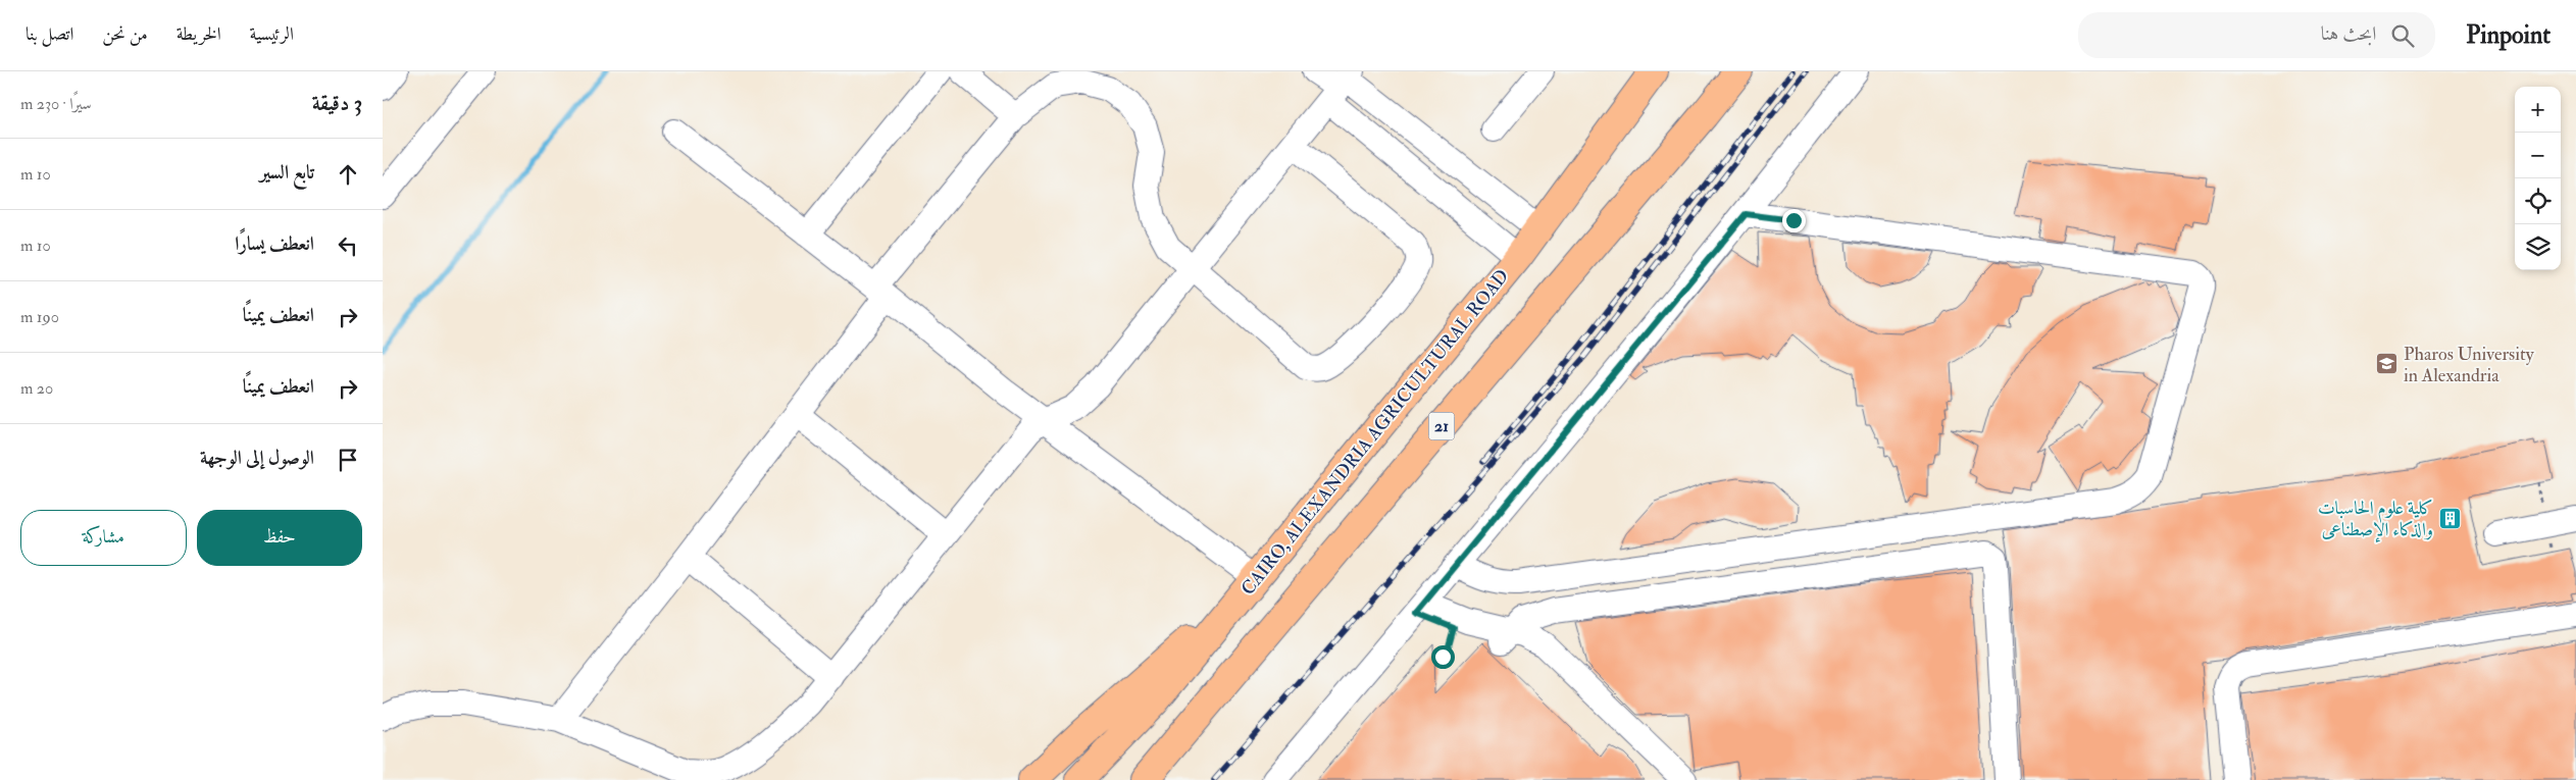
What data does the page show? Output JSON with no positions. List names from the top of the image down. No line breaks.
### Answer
{"streets":{"highway":["21","CAIRO, ALEXANDRIA AGRICULTURAL ROAD"]},"places":{"school or university":["Pharos University in Alexandria"],"building":["كلية علوم الحاسبات والذكاء الإصطناعى"]},"page":{"header":"Pinpoint","search":"ابحث هنا","nav":["الرئيسية","الخريطة","من نحن","اتصل بنا"],"heading":["3 دقيقة","سيرًا · 230 m"],"map_buttons":["+","−"],"list":[["تابع السير","10 m"],["انعطف يسارًا","10 m"],["انعطف يمينًا","190 m"],["انعطف يمينًا","20 m"],"الوصول إلى الوجهة"],"buttons":["حفظ","مشاركة"]}}
